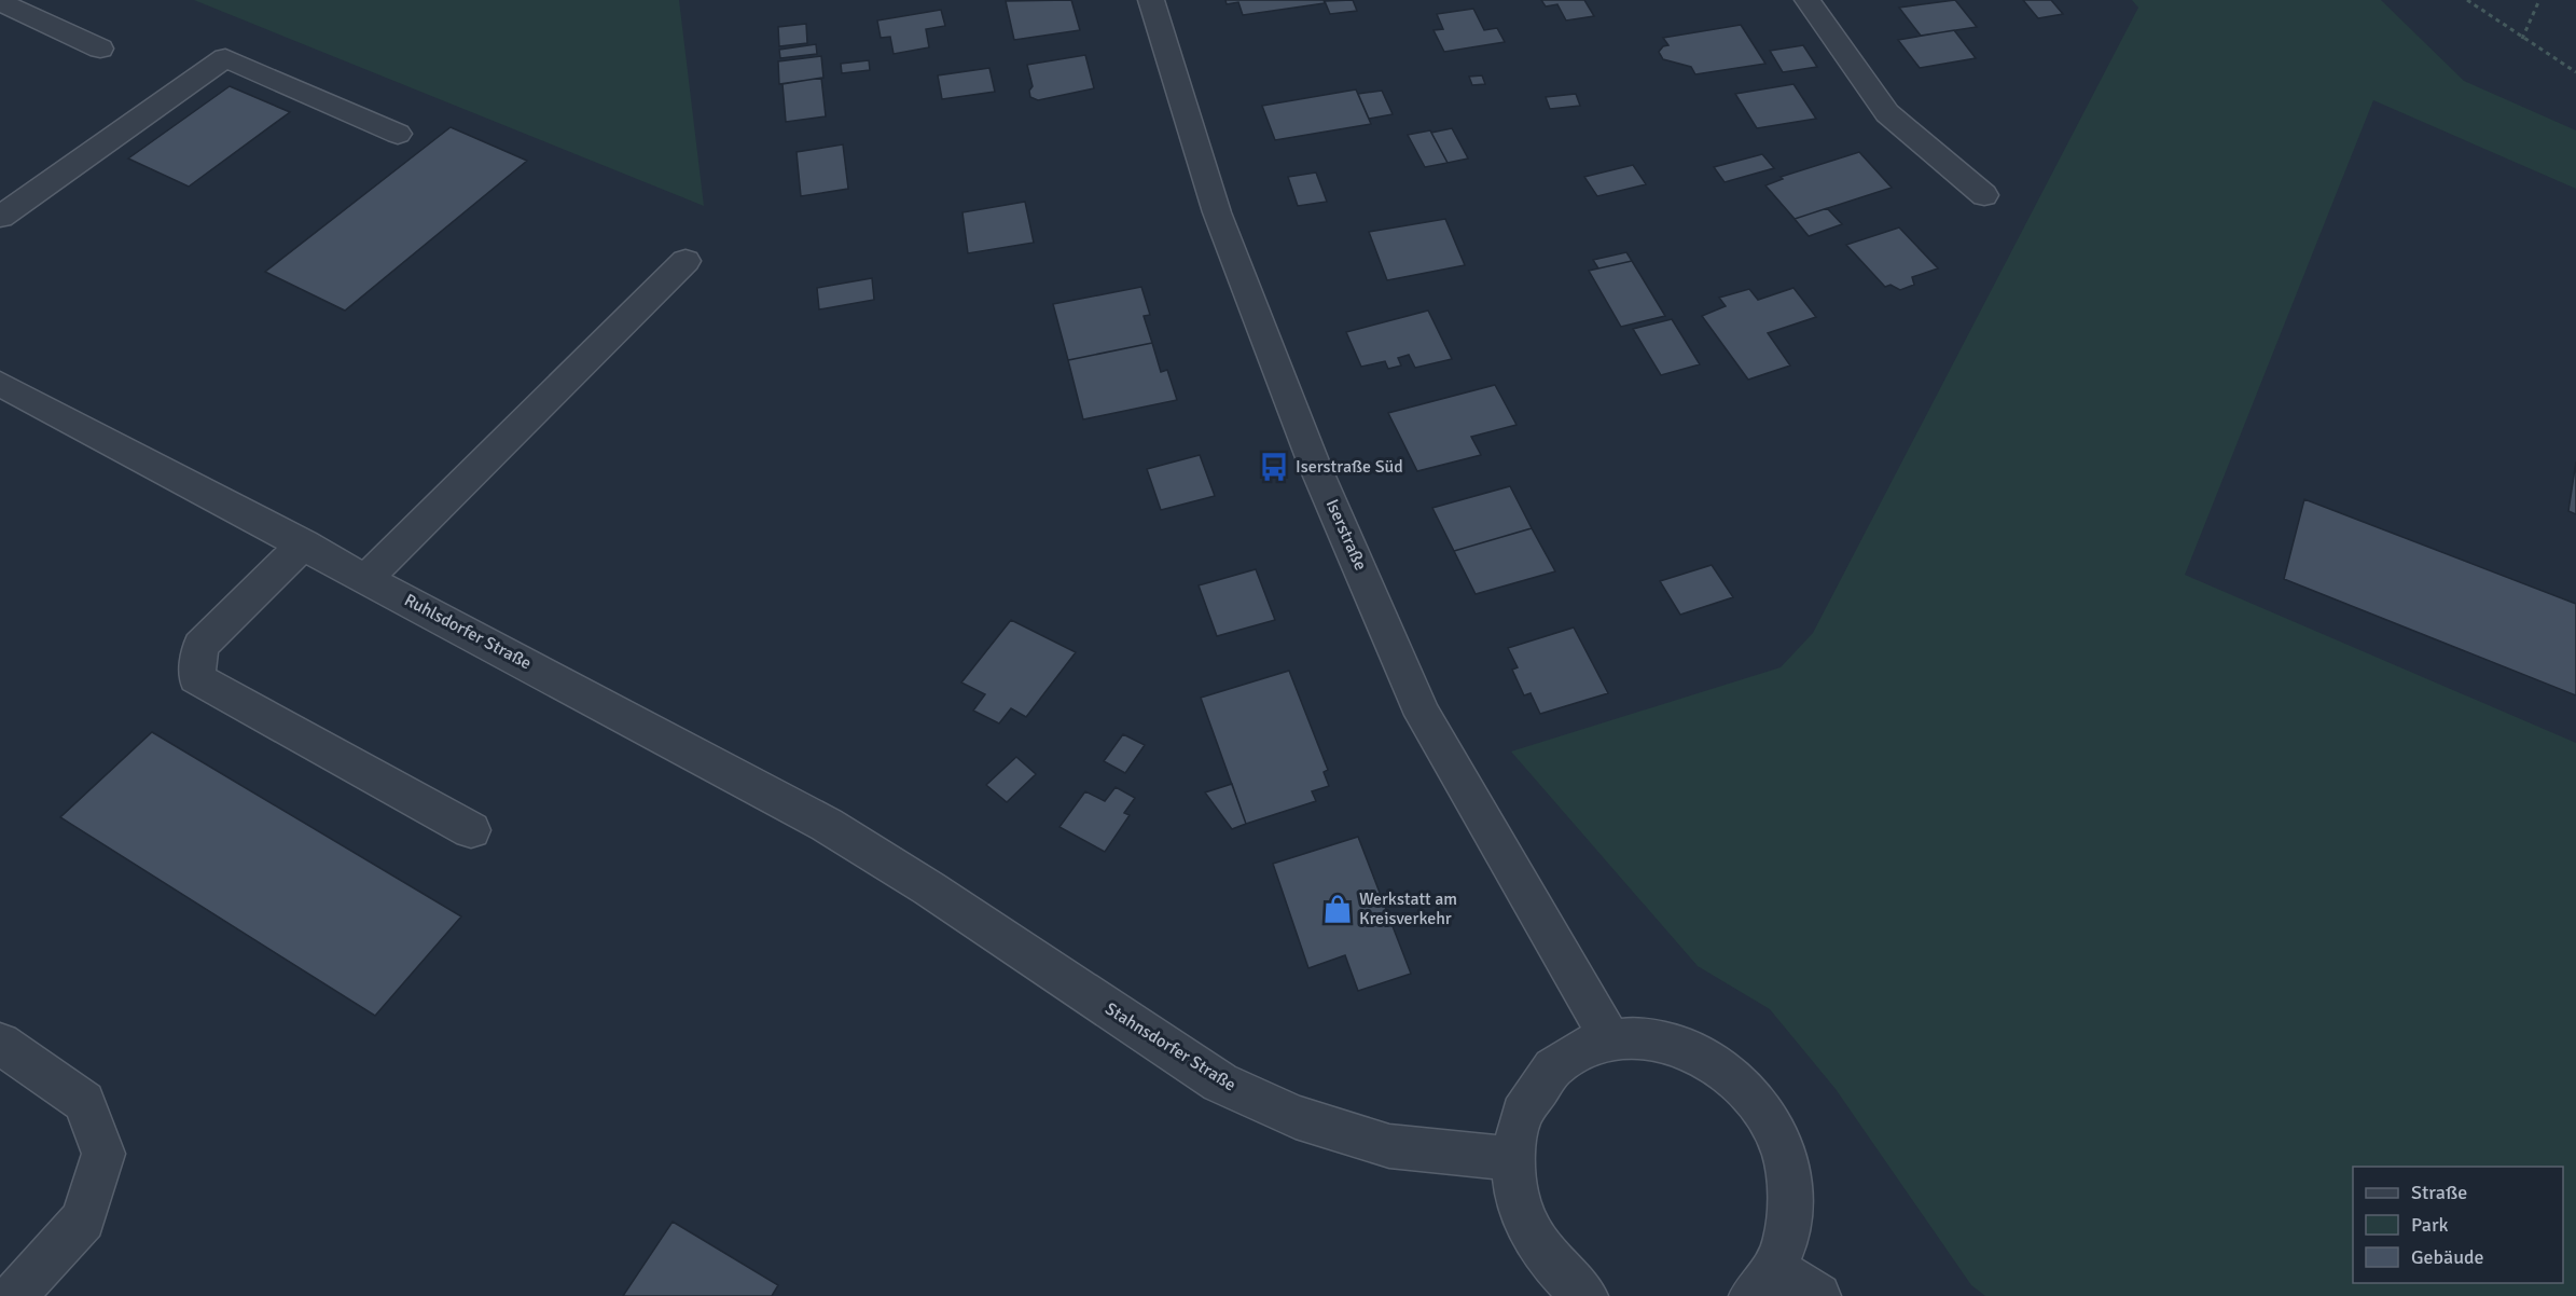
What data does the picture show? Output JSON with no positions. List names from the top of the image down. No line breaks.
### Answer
{"streets":{"street":["Iserstraße","Ruhlsdorfer Straße","Stahnsdorfer Straße"]},"crossings":[["Ruhlsdorfer Straße","Stahnsdorfer Straße"]],"places":{"bus stop":["Iserstraße Süd"],"shop":["Werkstatt am Kreisverkehr"]},"legend":["Straße","Park","Gebäude"]}
